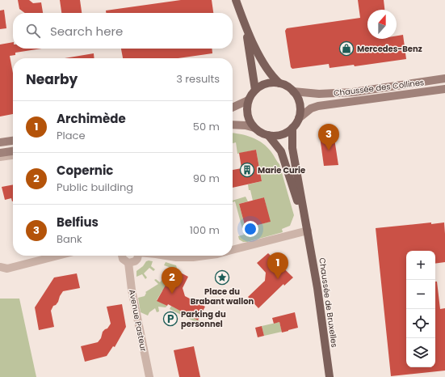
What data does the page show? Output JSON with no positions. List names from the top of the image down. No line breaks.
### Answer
{"streets":{"main road":["Chaussée des Collines","Chaussée de Bruxelles"],"street":["Avenue Pasteur"]},"crossings":[["Chaussée des Collines","Chaussée de Bruxelles"]],"places":{"shop":["Mercedes-Benz"],"building":["Marie Curie"],"place":["Place du Brabant wallon"],"parking":["Parking du personnel"]},"north":"top","page":{"search":"Search here","heading":["Nearby","3 results"],"list":[{"mark":"1","name":"Archimède","note":"Place","value":"50 m"},{"mark":"2","name":"Copernic","note":"Public building","value":"90 m"},{"mark":"3","name":"Belfius","note":"Bank","value":"100 m"}],"pins":["3","1","2"],"map_buttons":["+","−"]}}
